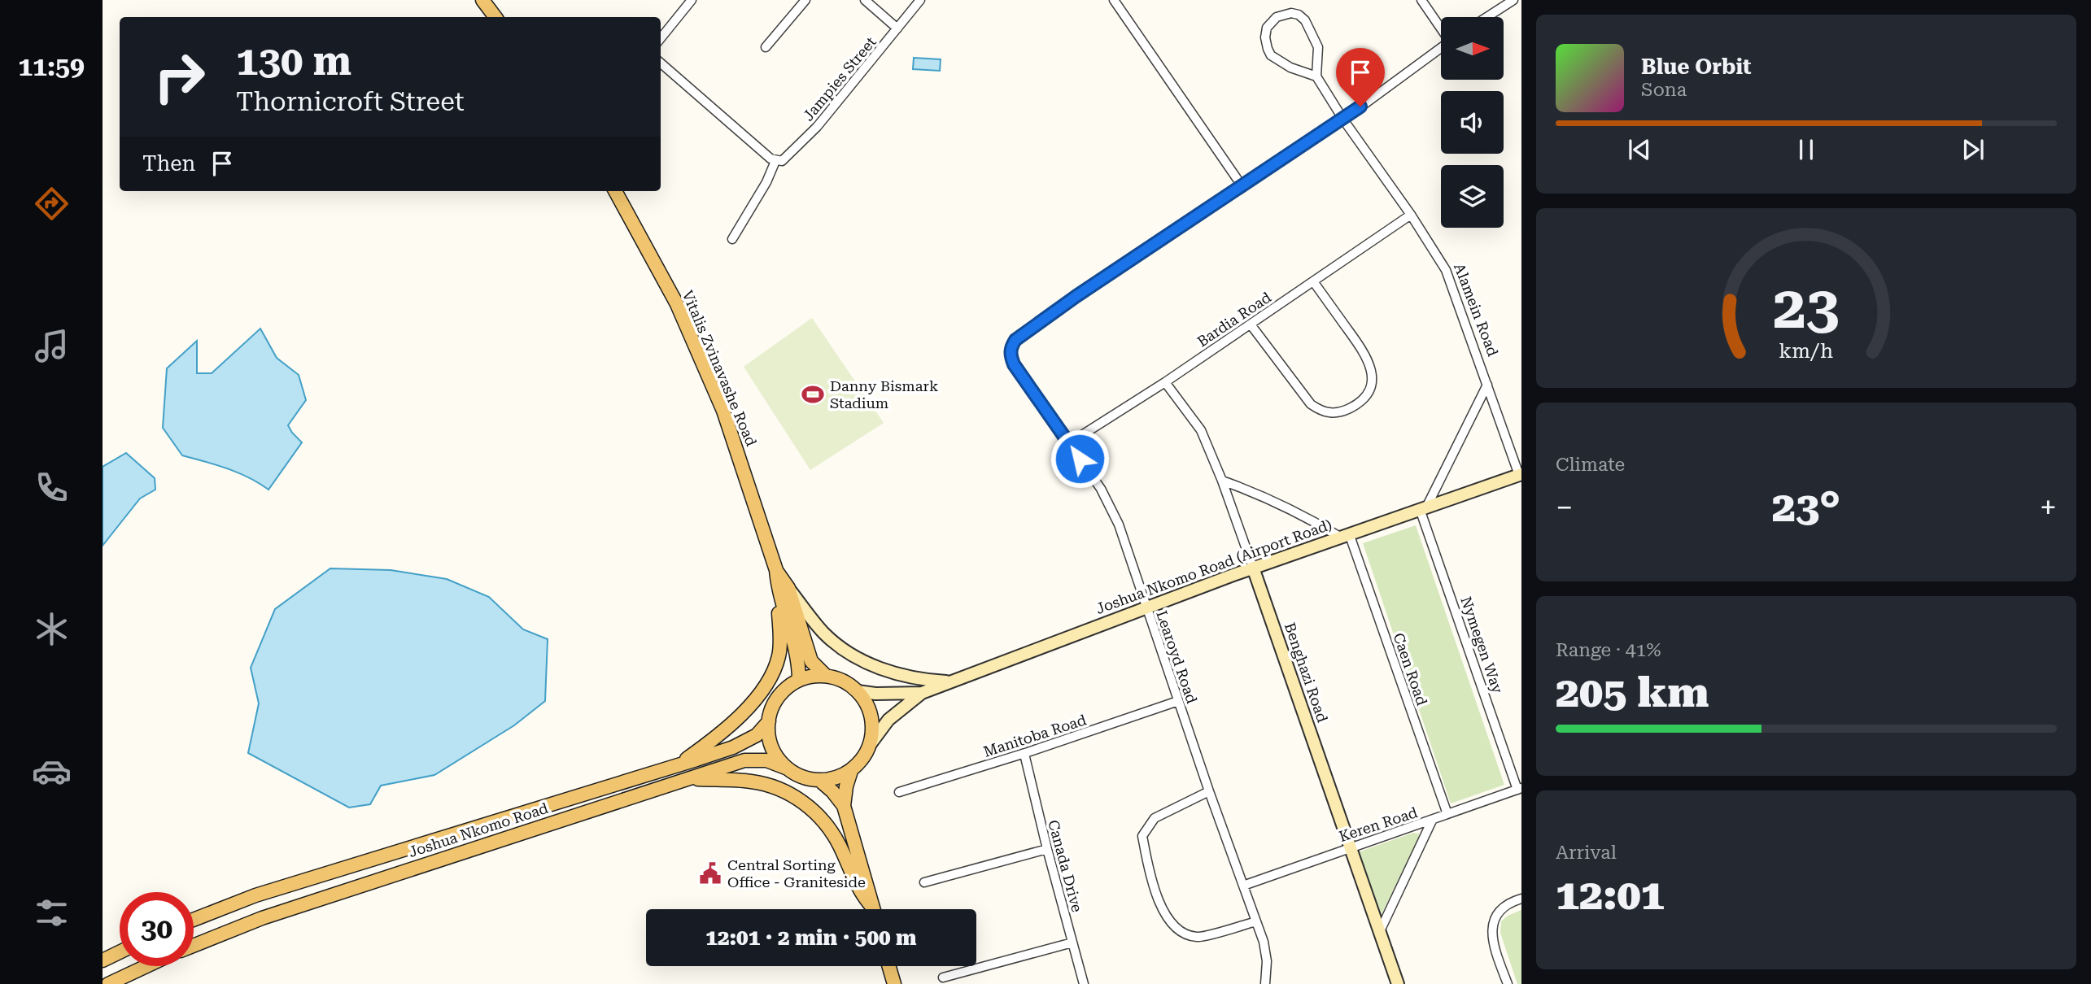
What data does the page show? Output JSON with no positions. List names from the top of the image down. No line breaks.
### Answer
{"streets":{"main road":["Vitalis Zvinavashe Road","Joshua Nkomo Road"],"street":["Jampies Street","Alamein Road","Bardia Road","Joshua Nkomo Road (Airport Road)","Nymegen Way","Learoyd Road","Caen Road","Benghazi Road","Manitoba Road","Keren Road","Canada Drive"]},"crossings":[["Alamein Road","Bardia Road"],["Alamein Road","Joshua Nkomo Road (Airport Road)"],["Bardia Road","Learoyd Road"],["Bardia Road","Benghazi Road"],["Vitalis Zvinavashe Road","Joshua Nkomo Road"],["Joshua Nkomo Road (Airport Road)","Nymegen Way"],["Joshua Nkomo Road (Airport Road)","Learoyd Road"],["Joshua Nkomo Road (Airport Road)","Caen Road"],["Joshua Nkomo Road (Airport Road)","Benghazi Road"],["Nymegen Way","Keren Road"],["Learoyd Road","Manitoba Road"],["Learoyd Road","Keren Road"],["Caen Road","Keren Road"],["Benghazi Road","Keren Road"],["Manitoba Road","Canada Drive"]],"places":{"sports":["Danny Bismark Stadium"],"public building":["Central Sorting Office - Graniteside"]},"north":"right","page":{"tabs":"11:59","turn":["130 m","Thornicroft Street"],"song":["Blue Orbit","Sona"],"then":"Then","tile":["Climate",["Range · 41%","205 km"],["Arrival","12:01"]],"heat":["−","23°","+"],"limit":"30","trip":"12:01 · 2 min · 500 m","gauge":["23","km/h"]}}
